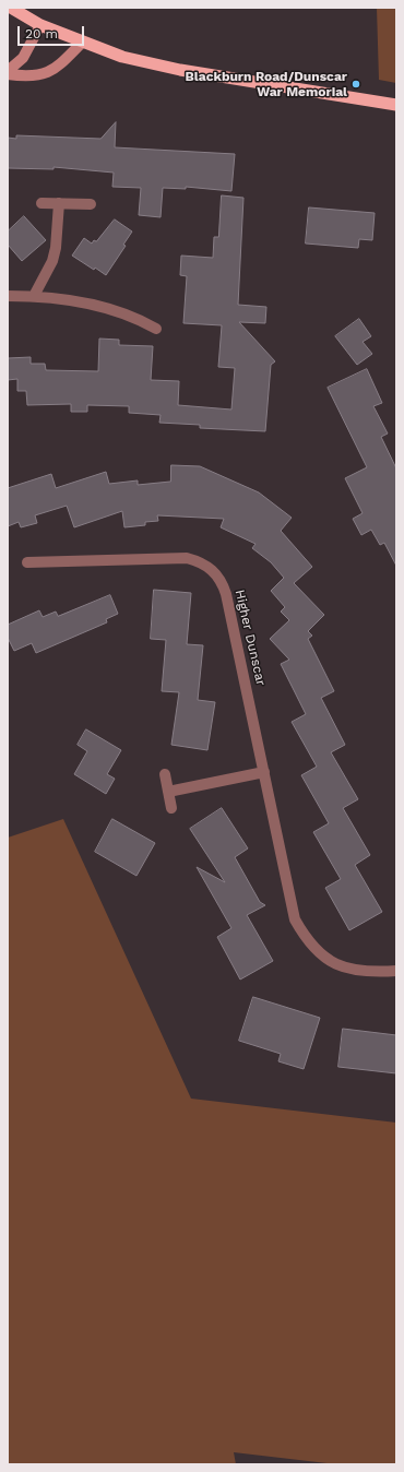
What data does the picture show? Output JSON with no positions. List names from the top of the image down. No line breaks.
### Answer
{"streets":{"street":["Higher Dunscar"]},"places":["Blackburn Road/Dunscar War Memorial"],"scale_bar":"20 m"}
